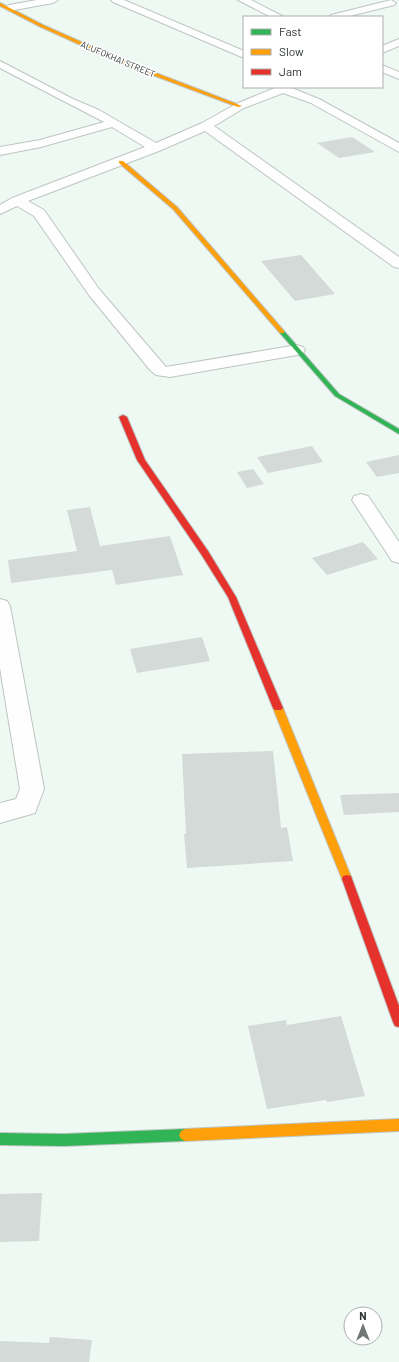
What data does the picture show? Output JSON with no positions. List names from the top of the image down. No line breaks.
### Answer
{"streets":{"street":["ALUFOKHAI STREET"]},"legend":["Fast","Slow","Jam"],"north":"top"}
